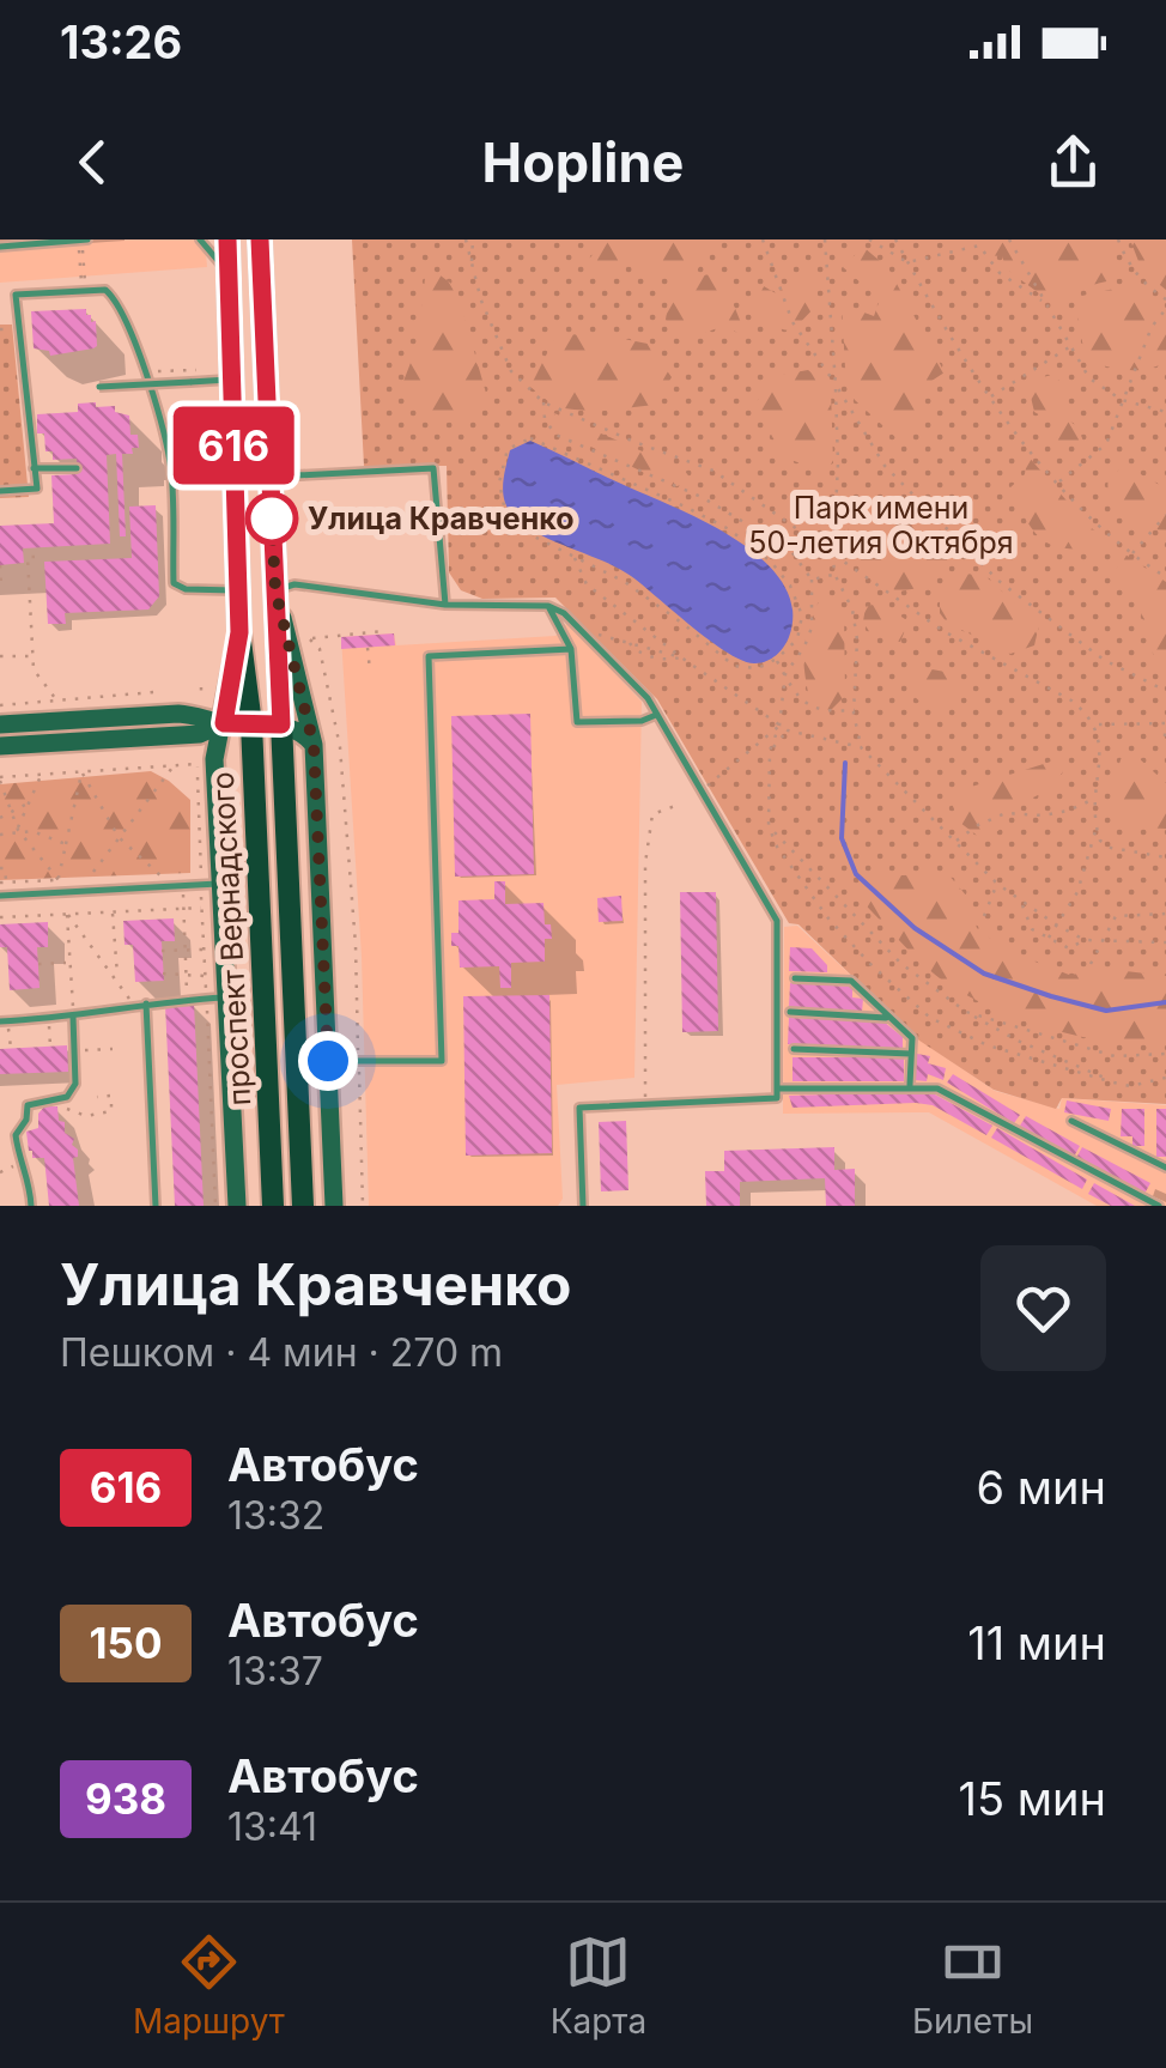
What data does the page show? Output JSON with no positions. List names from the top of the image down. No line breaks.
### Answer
{"streets":{"main road":["проспект Вернадского"]},"parks":["Парк имени 50-летия Октября"],"places":["Улица Кравченко"],"lines":["bus line 616"],"page":{"status":"13:26","header":"Hopline","on_map":"616","heading":["Улица Кравченко","Пешком · 4 мин · 270 m"],"list":[{"mark":"616","name":"Автобус","note":"13:32","value":"6 мин"},{"mark":"150","name":"Автобус","note":"13:37","value":"11 мин"},{"mark":"938","name":"Автобус","note":"13:41","value":"15 мин"}],"tabs":["Маршрут","Карта","Билеты"]}}
